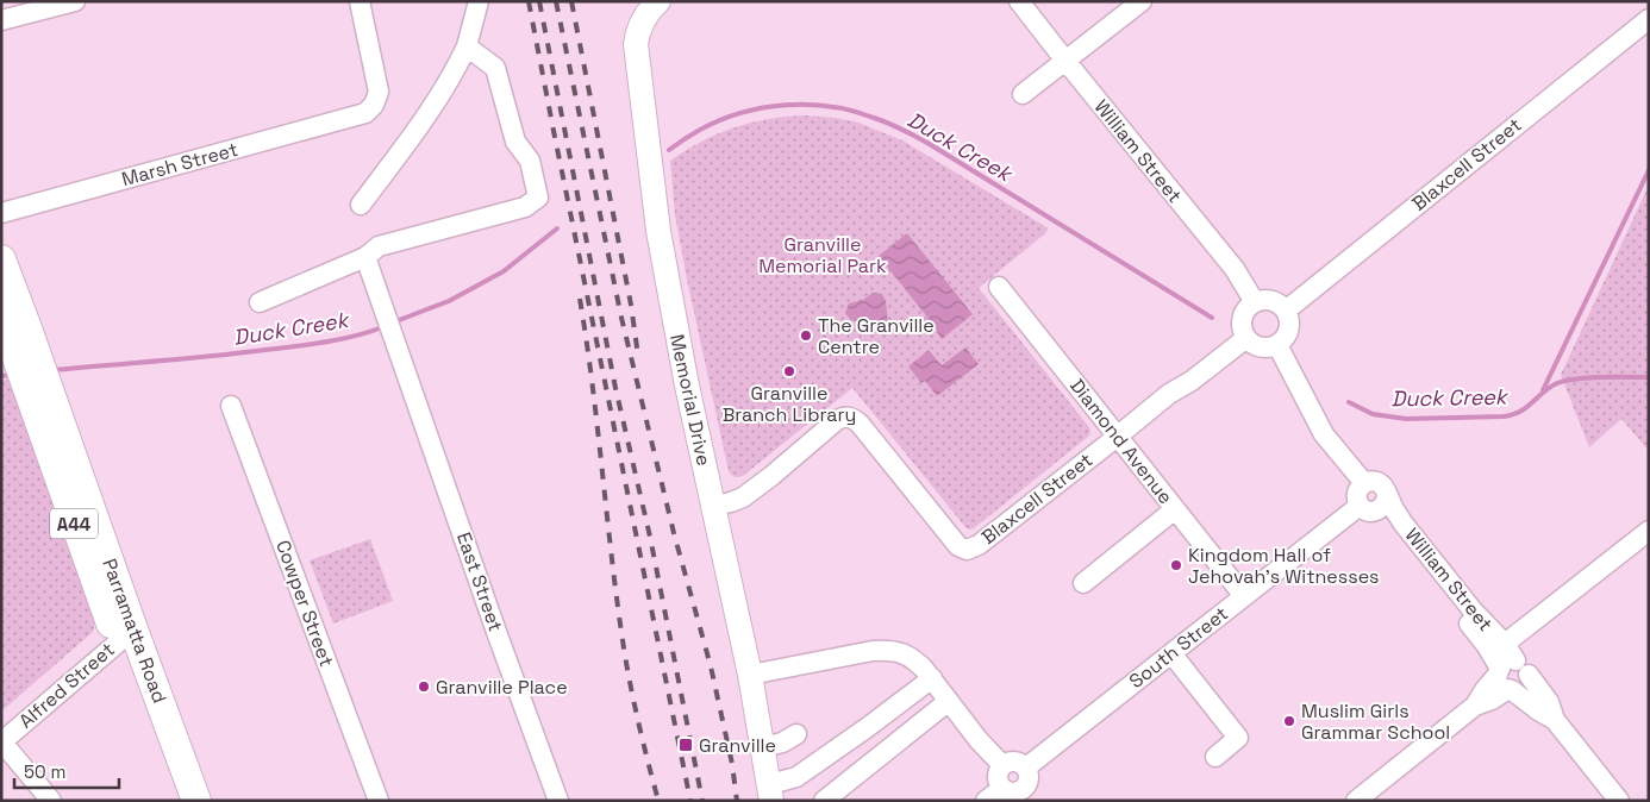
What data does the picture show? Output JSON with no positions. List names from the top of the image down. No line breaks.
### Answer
{"streets":{"highway":["A44","Parramatta Road"],"main road":["Memorial Drive"],"street":["William Street","Marsh Street","Blaxcell Street","Diamond Avenue","East Street","Cowper Street","South Street","Alfred Street"]},"crossings":[["William Street","Blaxcell Street"],["William Street","South Street"],["Blaxcell Street","Memorial Drive"],["Blaxcell Street","Diamond Avenue"],["Diamond Avenue","South Street"],["Parramatta Road","Alfred Street"]],"water":["Duck Creek"],"parks":["Granville Memorial Park"],"places":{"other":["The Granville Centre","Granville Branch Library","Kingdom Hall of Jehovah's Witnesses","Granville Place","Muslim Girls Grammar School"],"transit":["Granville"]},"scale_bar":"50 m"}
